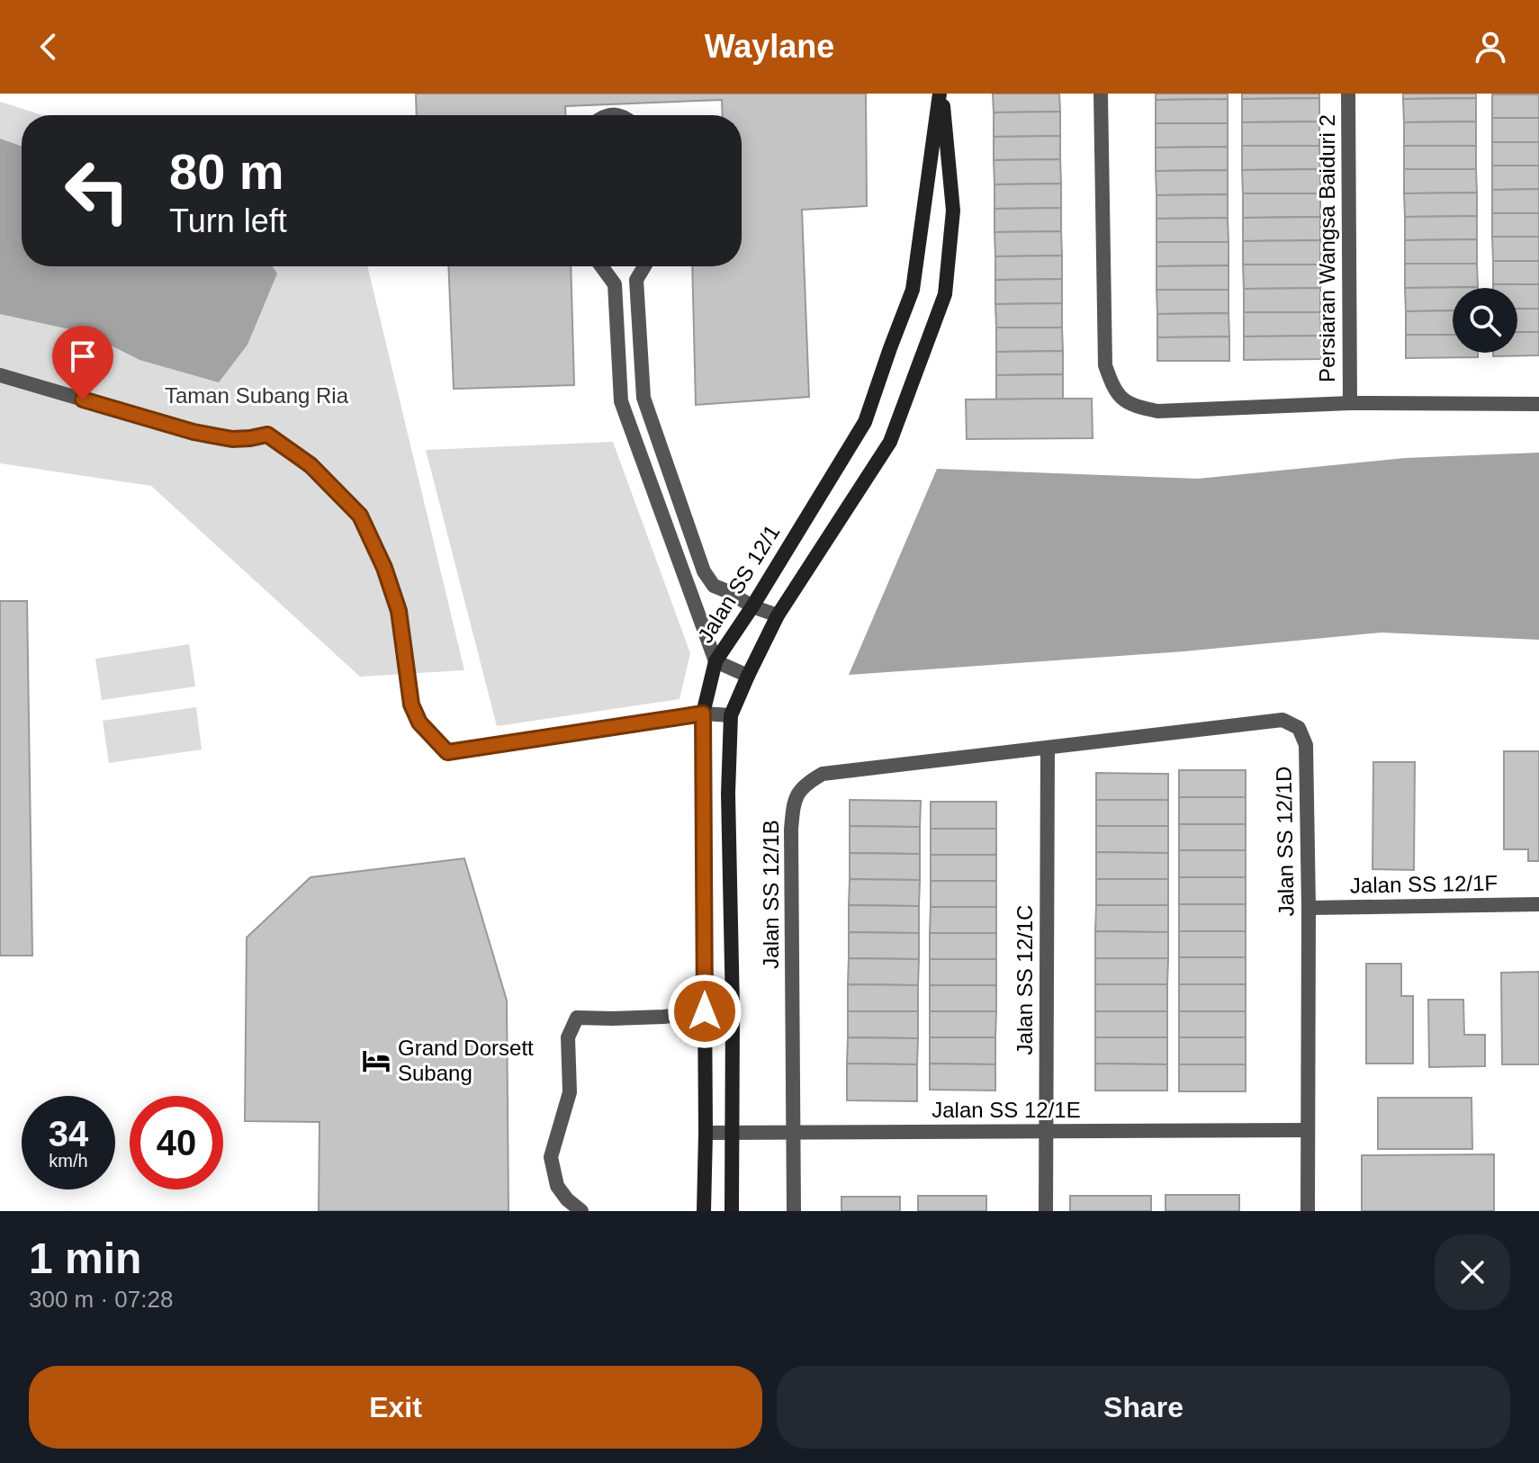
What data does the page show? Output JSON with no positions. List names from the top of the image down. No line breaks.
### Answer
{"streets":{"street":["Persiaran Wangsa Baiduri 2","Jalan SS 12/1","Jalan SS 12/1D","Jalan SS 12/1F","Jalan SS 12/1B","Jalan SS 12/1C","Jalan SS 12/1E"]},"crossings":[["Jalan SS 12/1","Jalan SS 12/1E"],["Jalan SS 12/1D","Jalan SS 12/1F"],["Jalan SS 12/1D","Jalan SS 12/1B"],["Jalan SS 12/1D","Jalan SS 12/1C"],["Jalan SS 12/1D","Jalan SS 12/1E"],["Jalan SS 12/1B","Jalan SS 12/1C"],["Jalan SS 12/1B","Jalan SS 12/1E"],["Jalan SS 12/1C","Jalan SS 12/1E"]],"parks":["Taman Subang Ria"],"places":{"hotel":["Grand Dorsett Subang"]},"page":{"header":"Waylane","turn":["80 m","Turn left"],"speed":"34 km/h","limit":"40","heading":["1 min","300 m · 07:28"],"buttons":["Exit","Share"]}}
